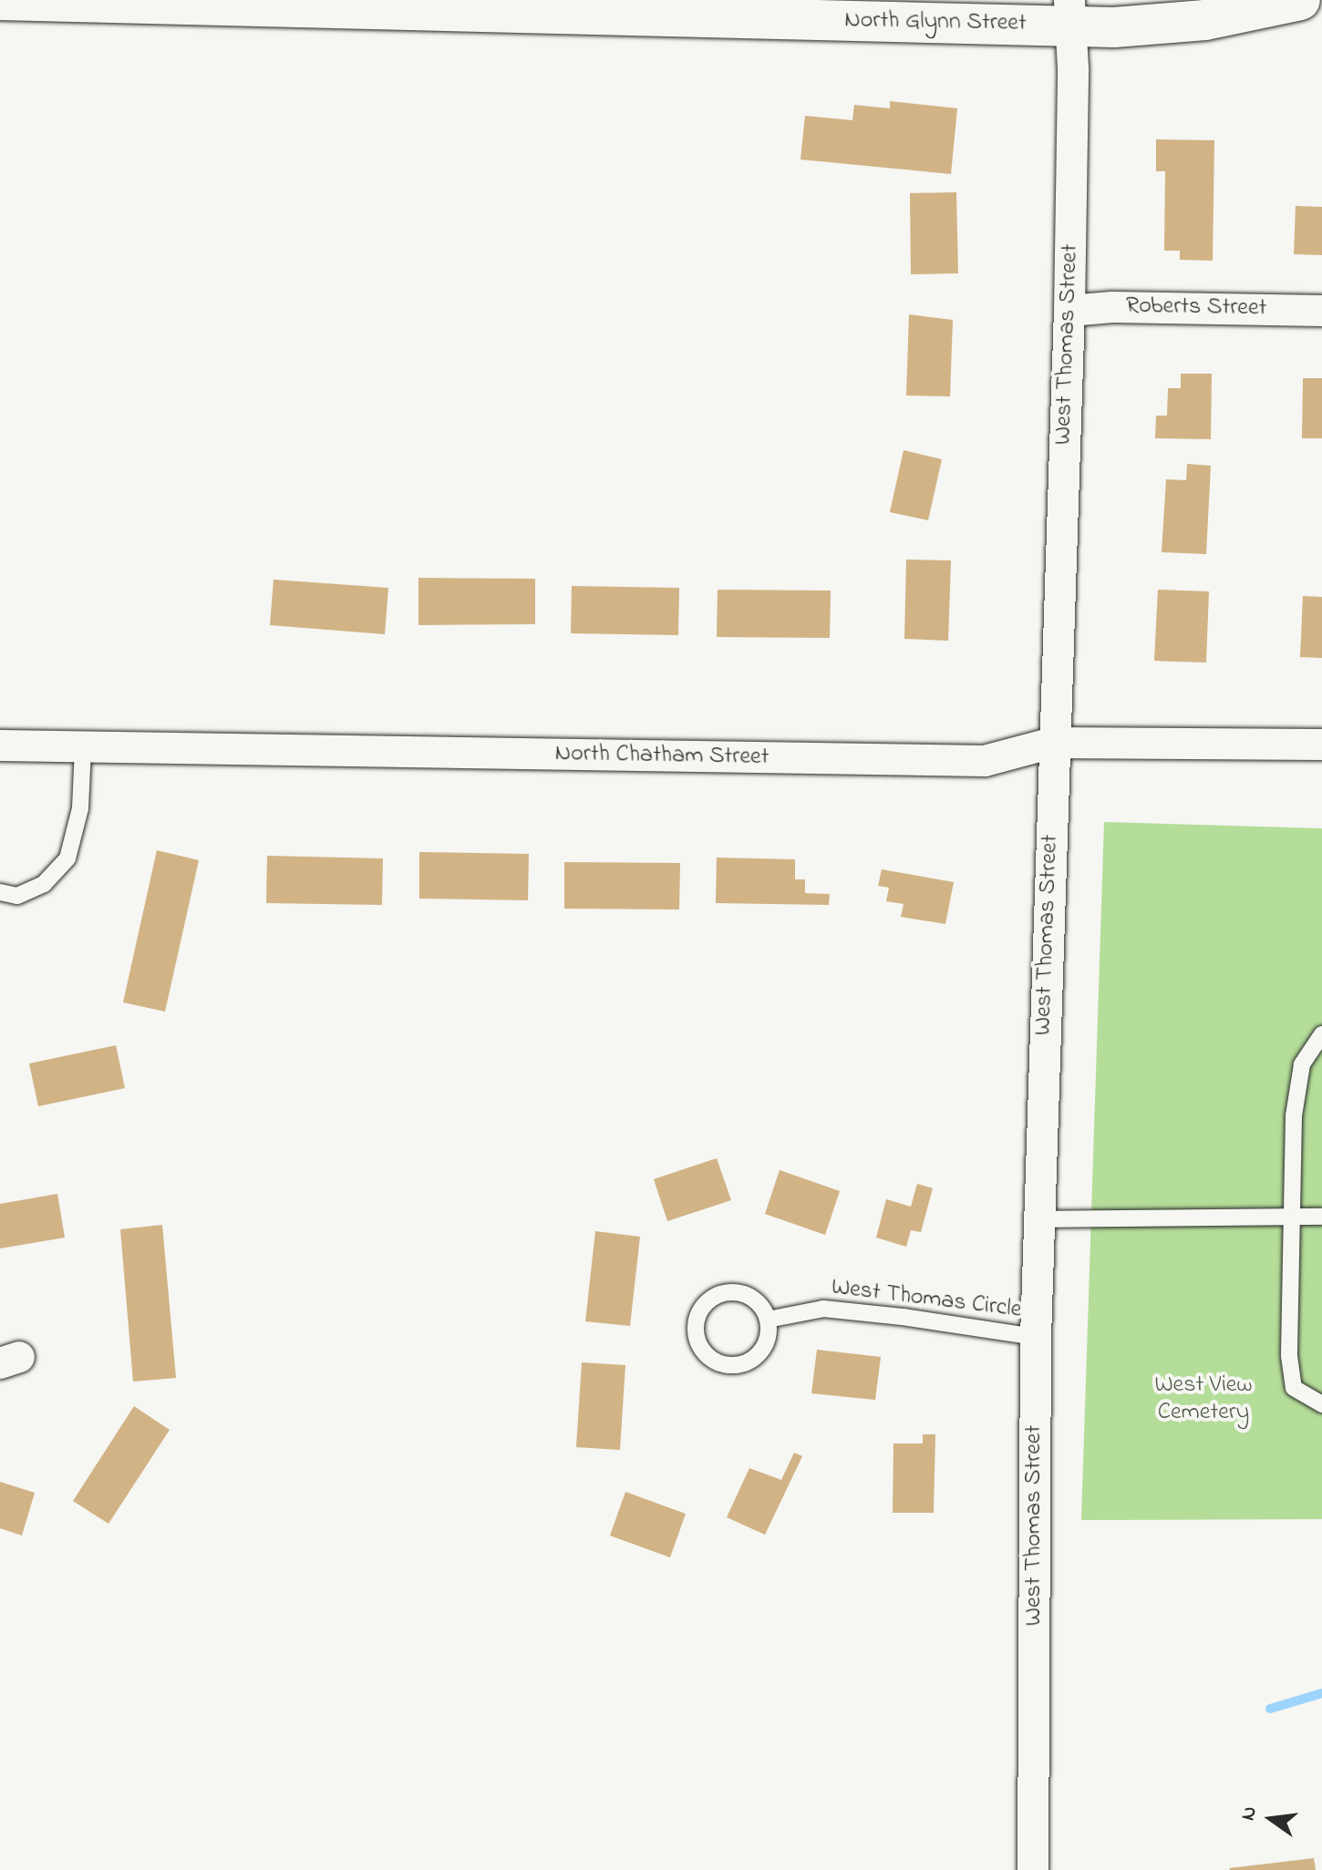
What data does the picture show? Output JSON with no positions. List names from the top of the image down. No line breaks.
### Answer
{"streets":{"main road":["North Glynn Street"],"street":["Roberts Street","West Thomas Street","North Chatham Street"],"lane":["West Thomas Circle"]},"crossings":[["North Glynn Street","West Thomas Street"],["Roberts Street","West Thomas Street"],["West Thomas Street","North Chatham Street"],["West Thomas Street","West Thomas Circle"]],"parks":["West View Cemetery"],"north":"left"}
